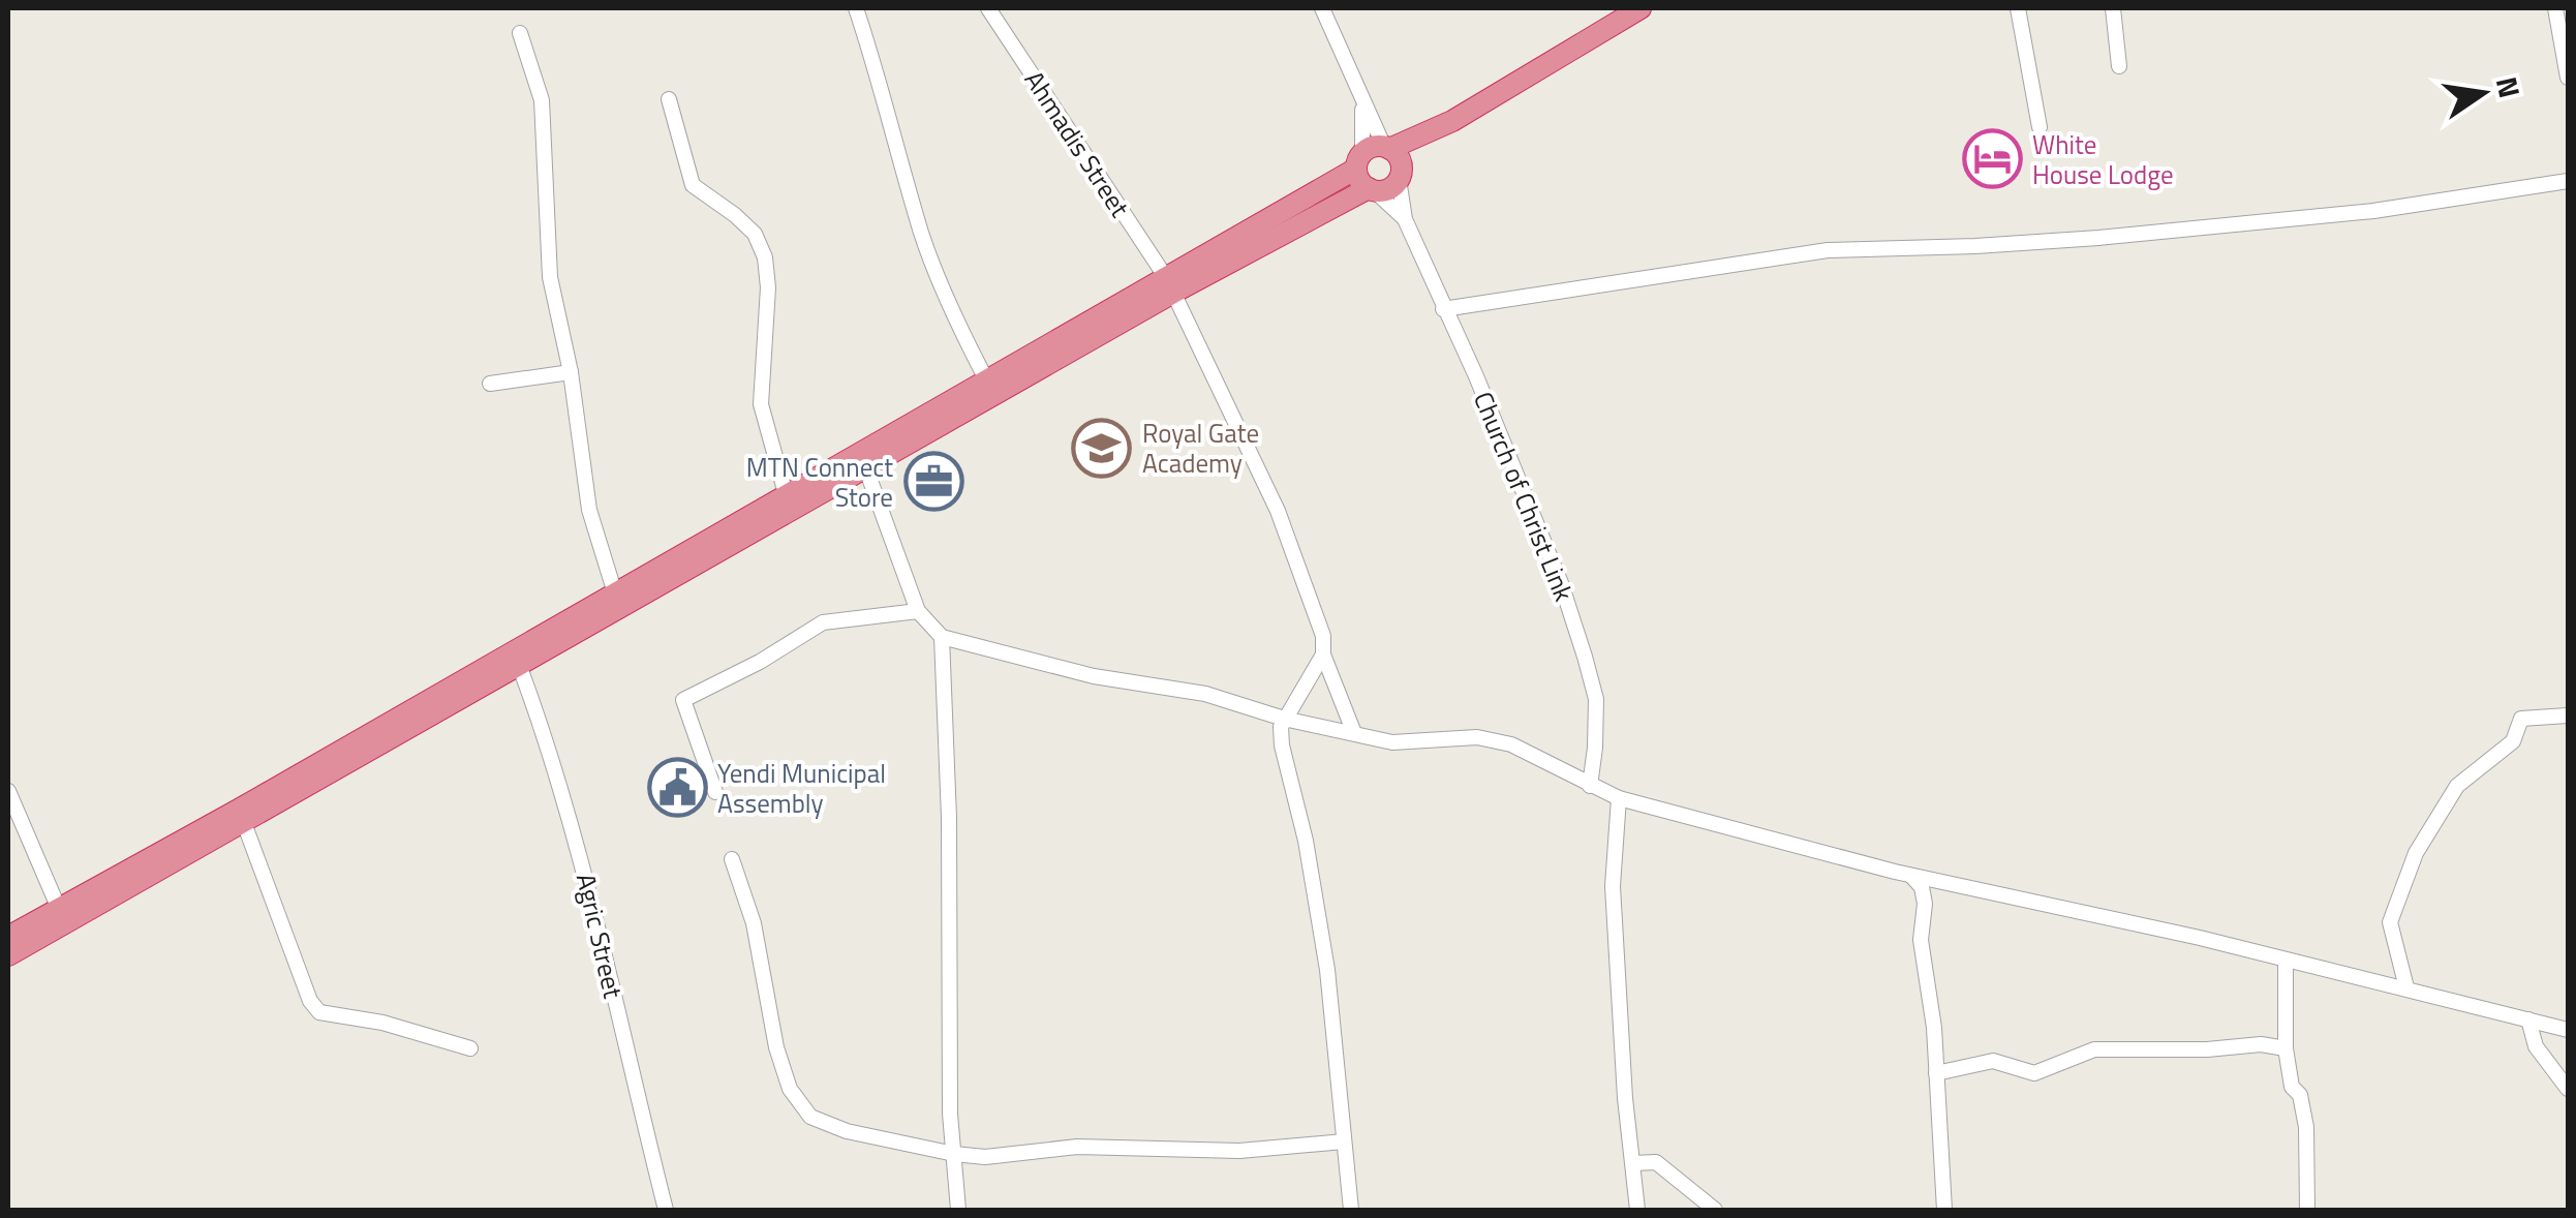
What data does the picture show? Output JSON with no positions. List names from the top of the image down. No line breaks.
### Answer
{"streets":{"street":["Ahmadis Street","Church of Christ Link","Agric Street"]},"places":{"hotel":["White House Lodge"],"school or university":["Royal Gate Academy"],"office":["MTN Connect Store"],"public building":["Yendi Municipal Assembly"]},"north":"right"}
